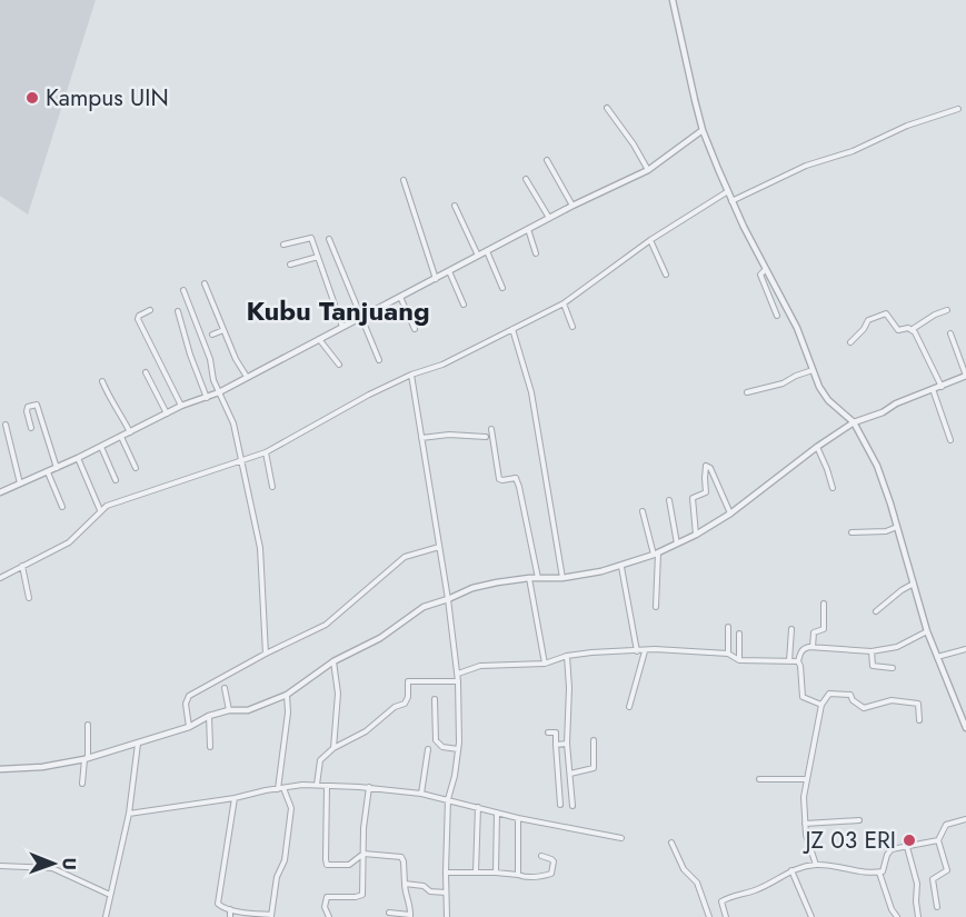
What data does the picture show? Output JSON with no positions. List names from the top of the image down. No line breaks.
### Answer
{"districts":["Kubu Tanjuang"],"places":["Kampus UIN","JZ 03 ERI"],"north":"right"}
